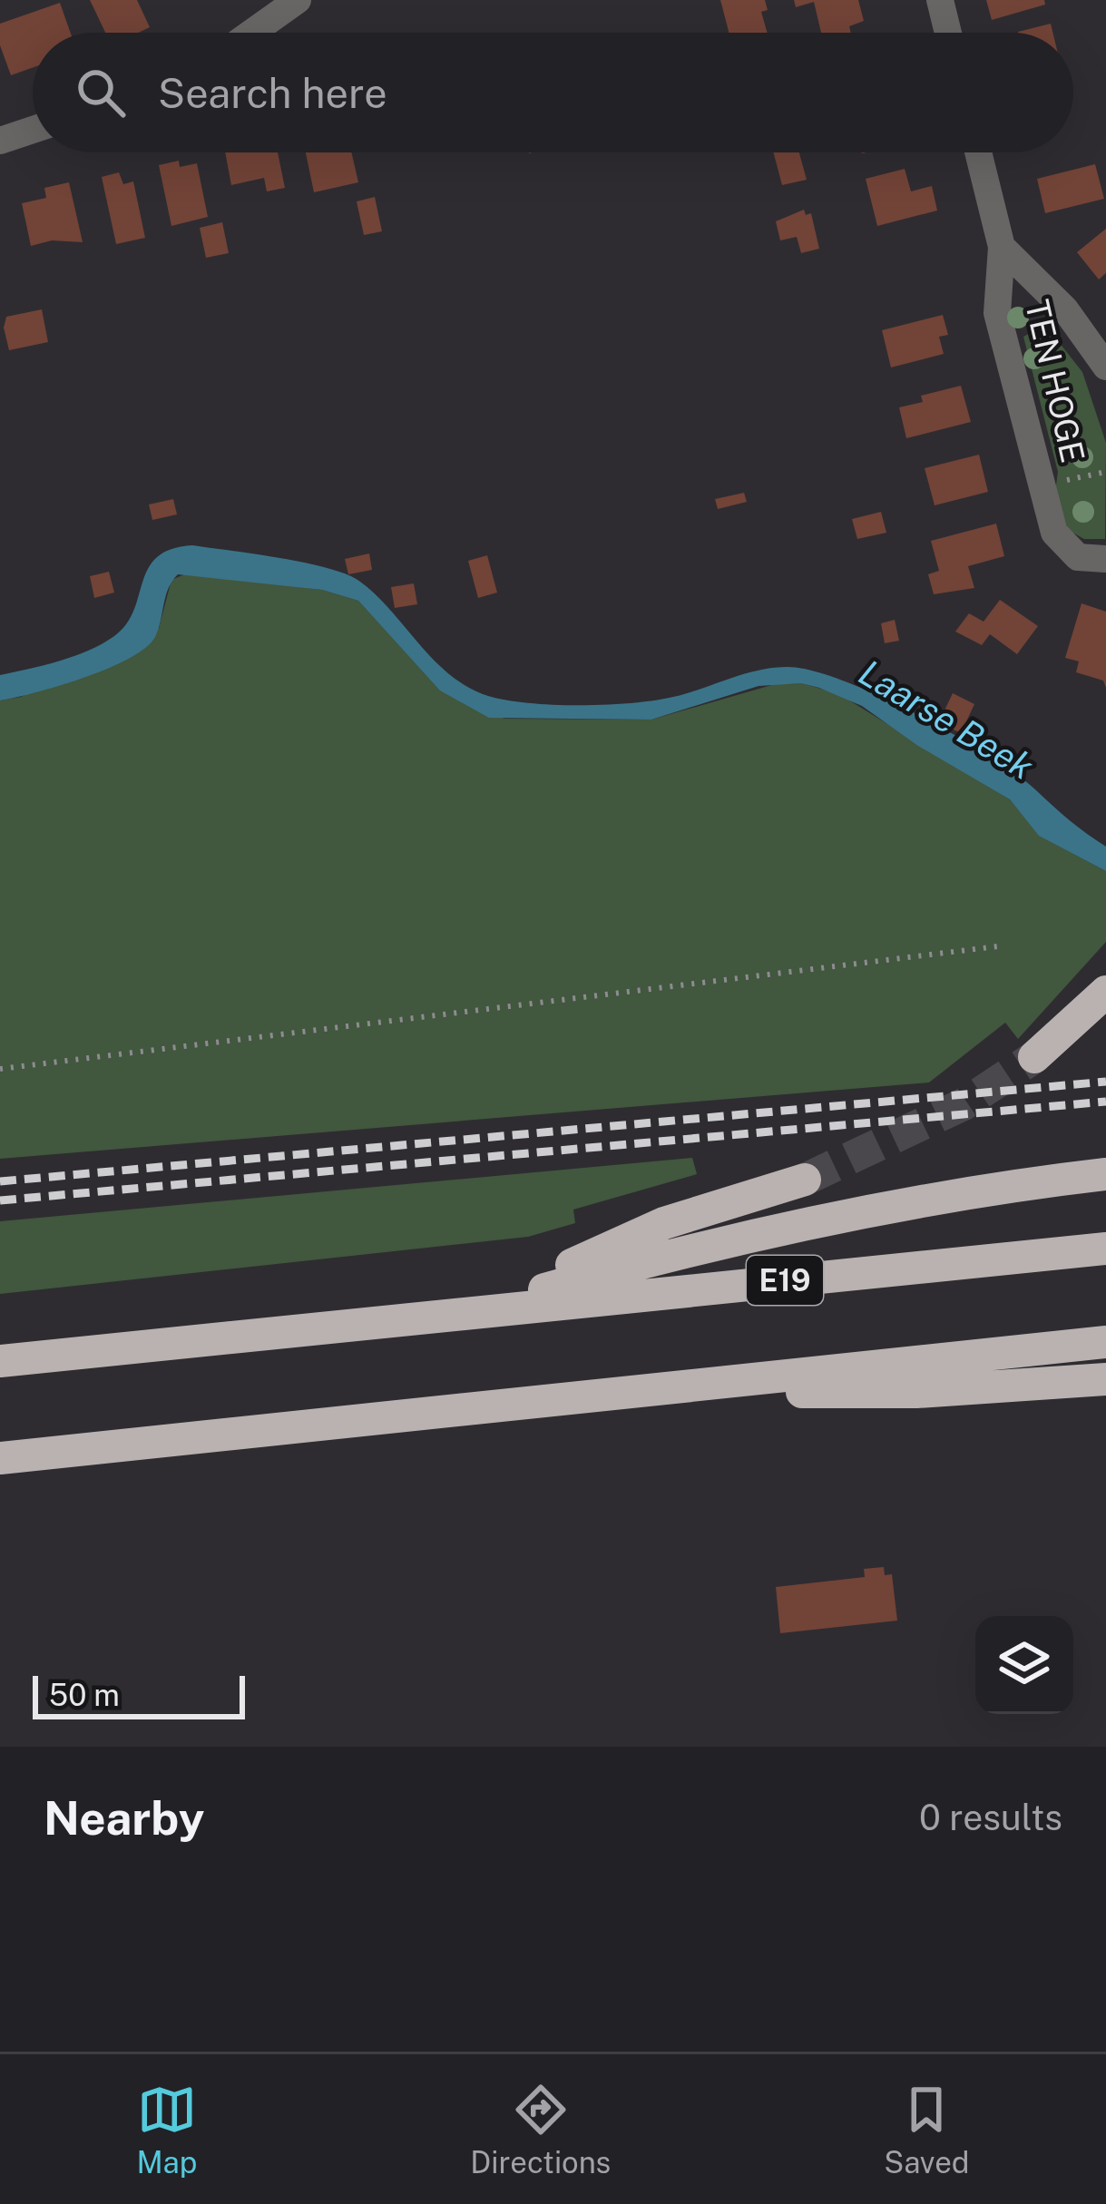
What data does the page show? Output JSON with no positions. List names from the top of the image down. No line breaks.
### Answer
{"streets":{"highway":["E19"],"street":["TEN HOGE"]},"water":["Laarse Beek"],"scale_bar":"50 m","page":{"search":"Search here","scale":"50 m","heading":["Nearby","0 results"],"nav":["Map","Directions","Saved"]}}
